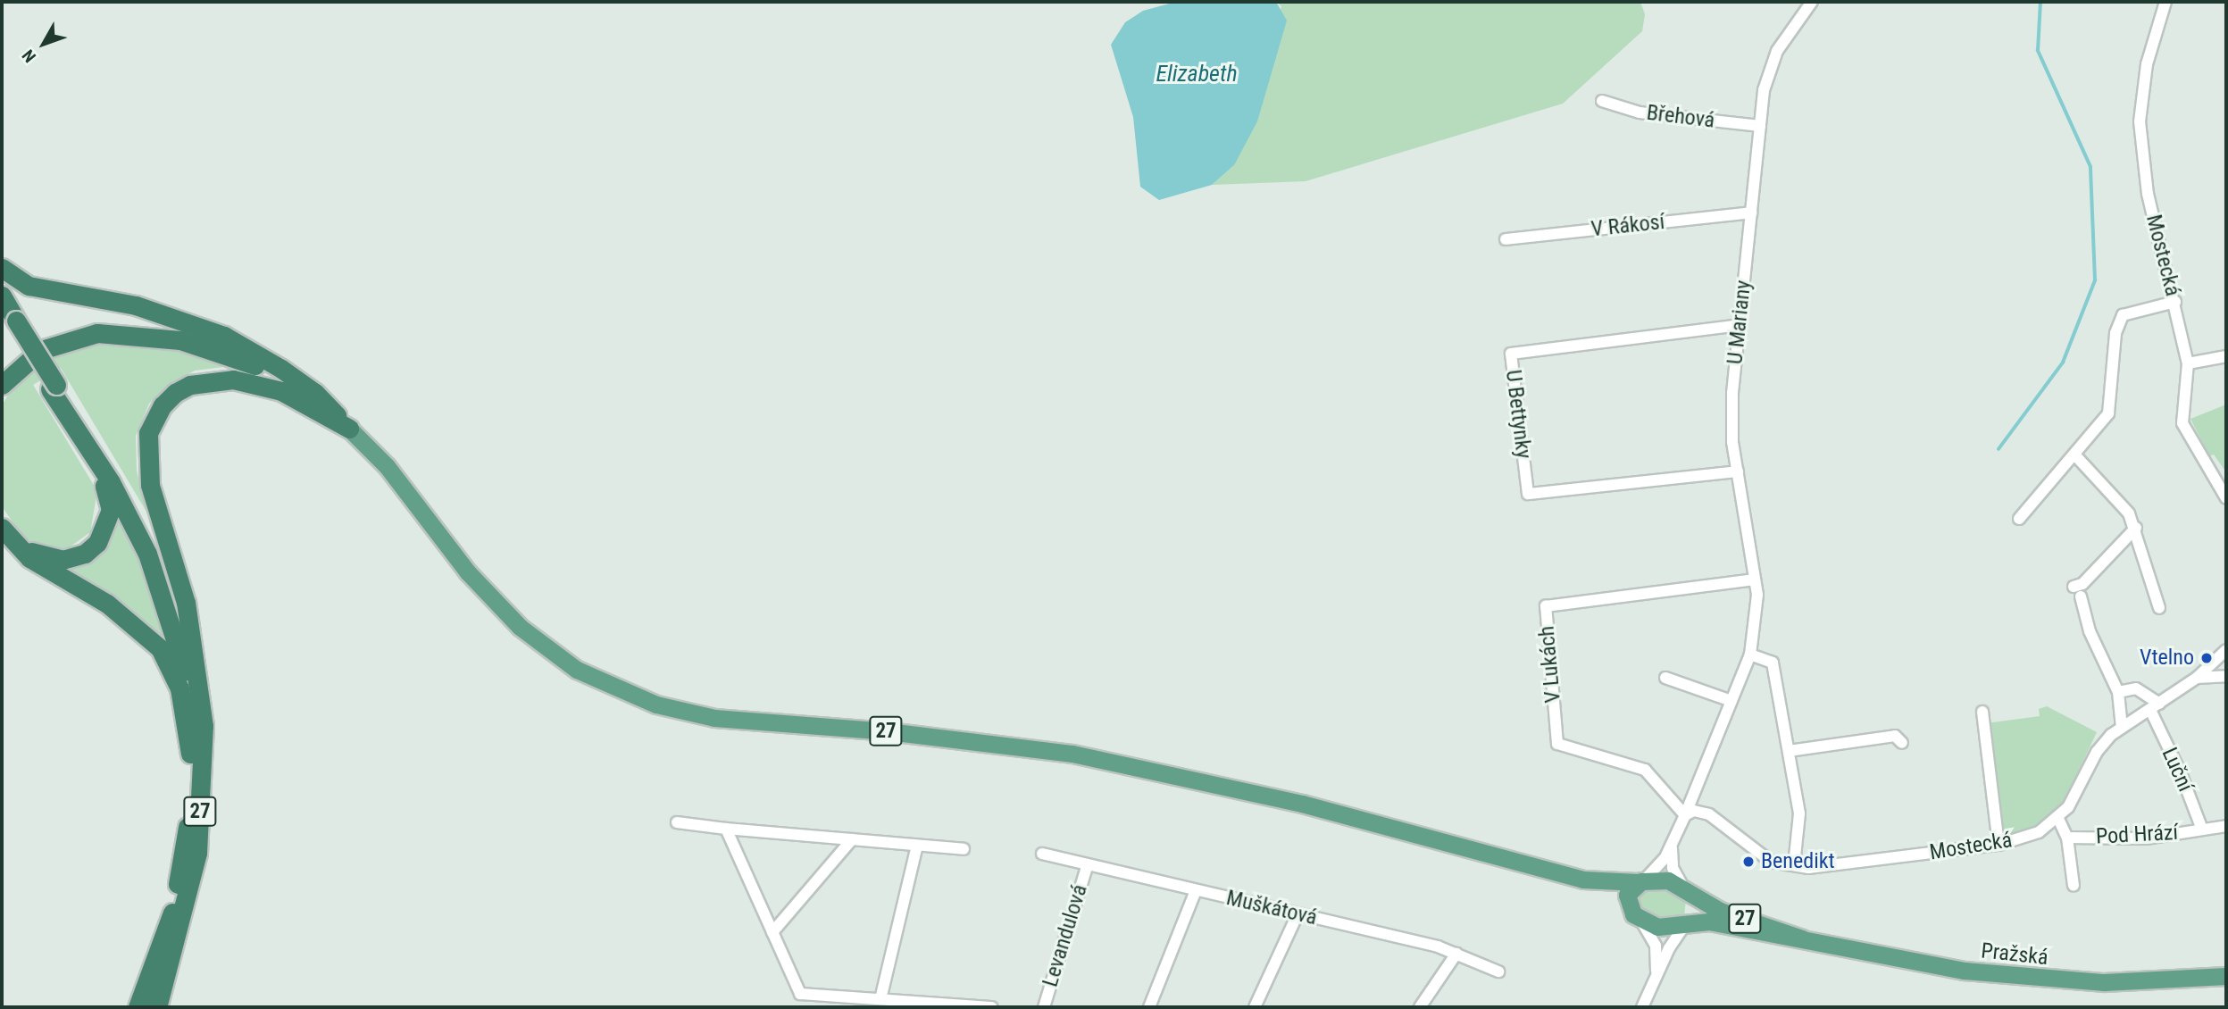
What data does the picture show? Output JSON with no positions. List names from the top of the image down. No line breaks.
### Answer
{"streets":{"highway":["27"],"main road":["Pražská"],"street":["Břehová","V Rákosí","Mostecká","U Mariany","U Bettynky","V Lukách","Luční","Pod Hrází","Muškátová","Levandulová"]},"crossings":[["Břehová","U Mariany"],["V Rákosí","U Mariany"],["Mostecká","U Mariany"],["Mostecká","V Lukách"],["Mostecká","Luční"],["Mostecká","Pod Hrází"],["U Mariany","U Bettynky"],["U Mariany","V Lukách"],["27","Pražská"],["Luční","Pod Hrází"],["Muškátová","Levandulová"]],"water":["Elizabeth"],"places":["Vtelno","Benedikt"],"north":"bottom left"}
